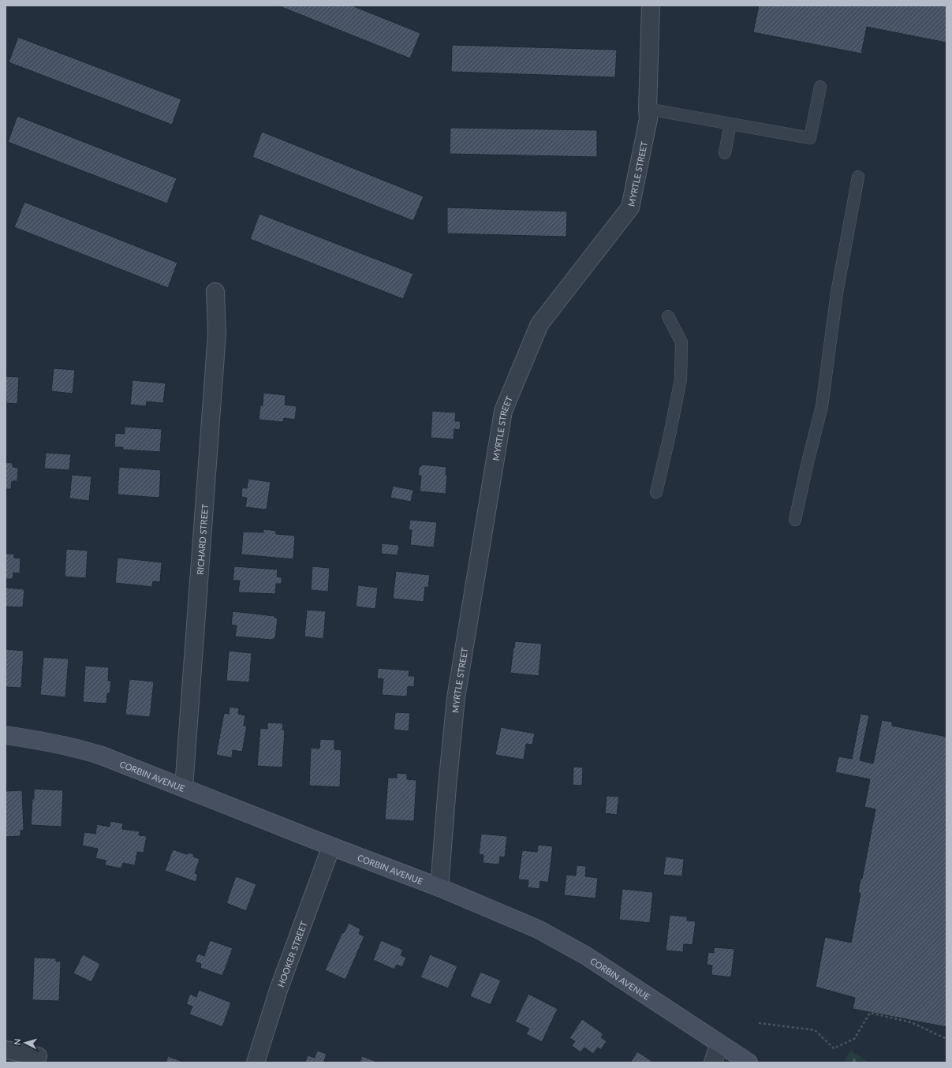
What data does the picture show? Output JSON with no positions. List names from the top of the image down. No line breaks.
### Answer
{"streets":{"main road":["CORBIN AVENUE"],"street":["MYRTLE STREET","RICHARD STREET","HOOKER STREET"]},"crossings":[["MYRTLE STREET","CORBIN AVENUE"],["RICHARD STREET","CORBIN AVENUE"],["CORBIN AVENUE","HOOKER STREET"]],"north":"left"}
